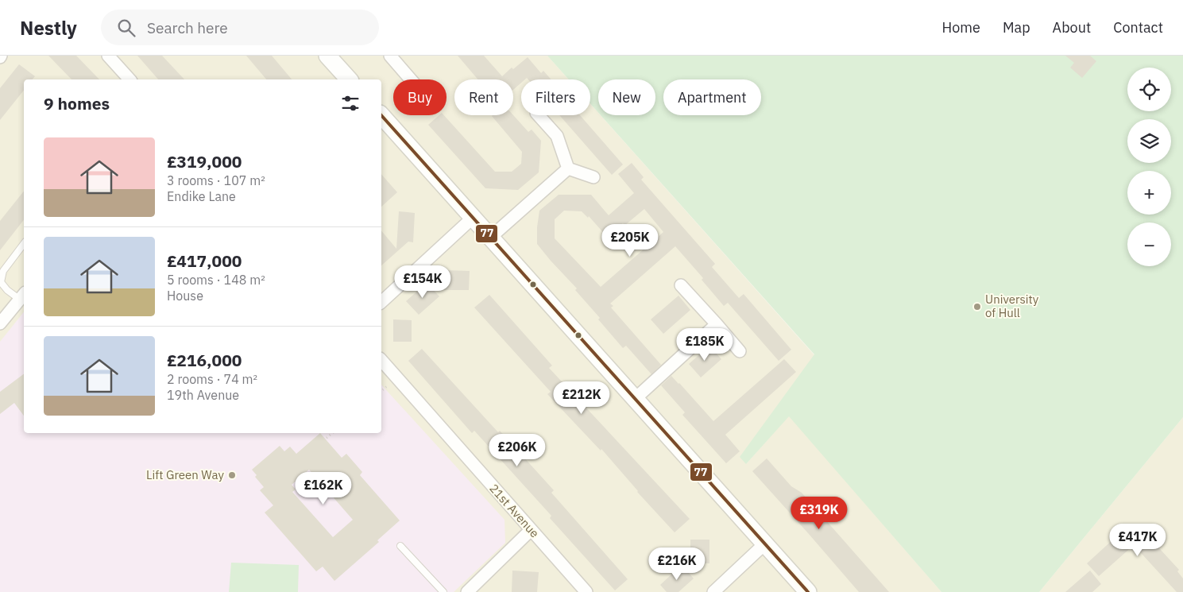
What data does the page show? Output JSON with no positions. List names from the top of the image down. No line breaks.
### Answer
{"streets":{"street":["21st Avenue"]},"places":["University of Hull","Lift Green Way"],"lines":["transit line 77"],"page":{"header":"Nestly","search":"Search here","nav":["Home","Map","About","Contact"],"map_buttons":["+","−"],"chip":["Buy","Rent","Filters","New","Apartment"],"heading":"9 homes","list":[{"name":"£319,000","note":"3 rooms · 107 m² · Endike Lane"},{"name":"£417,000","note":"5 rooms · 148 m² · House"},{"name":"£216,000","note":"2 rooms · 74 m² · 19th Avenue"}],"price":["£205K","£154K","£185K","£212K","£206K","£162K","£319K","£417K","£216K"]}}
